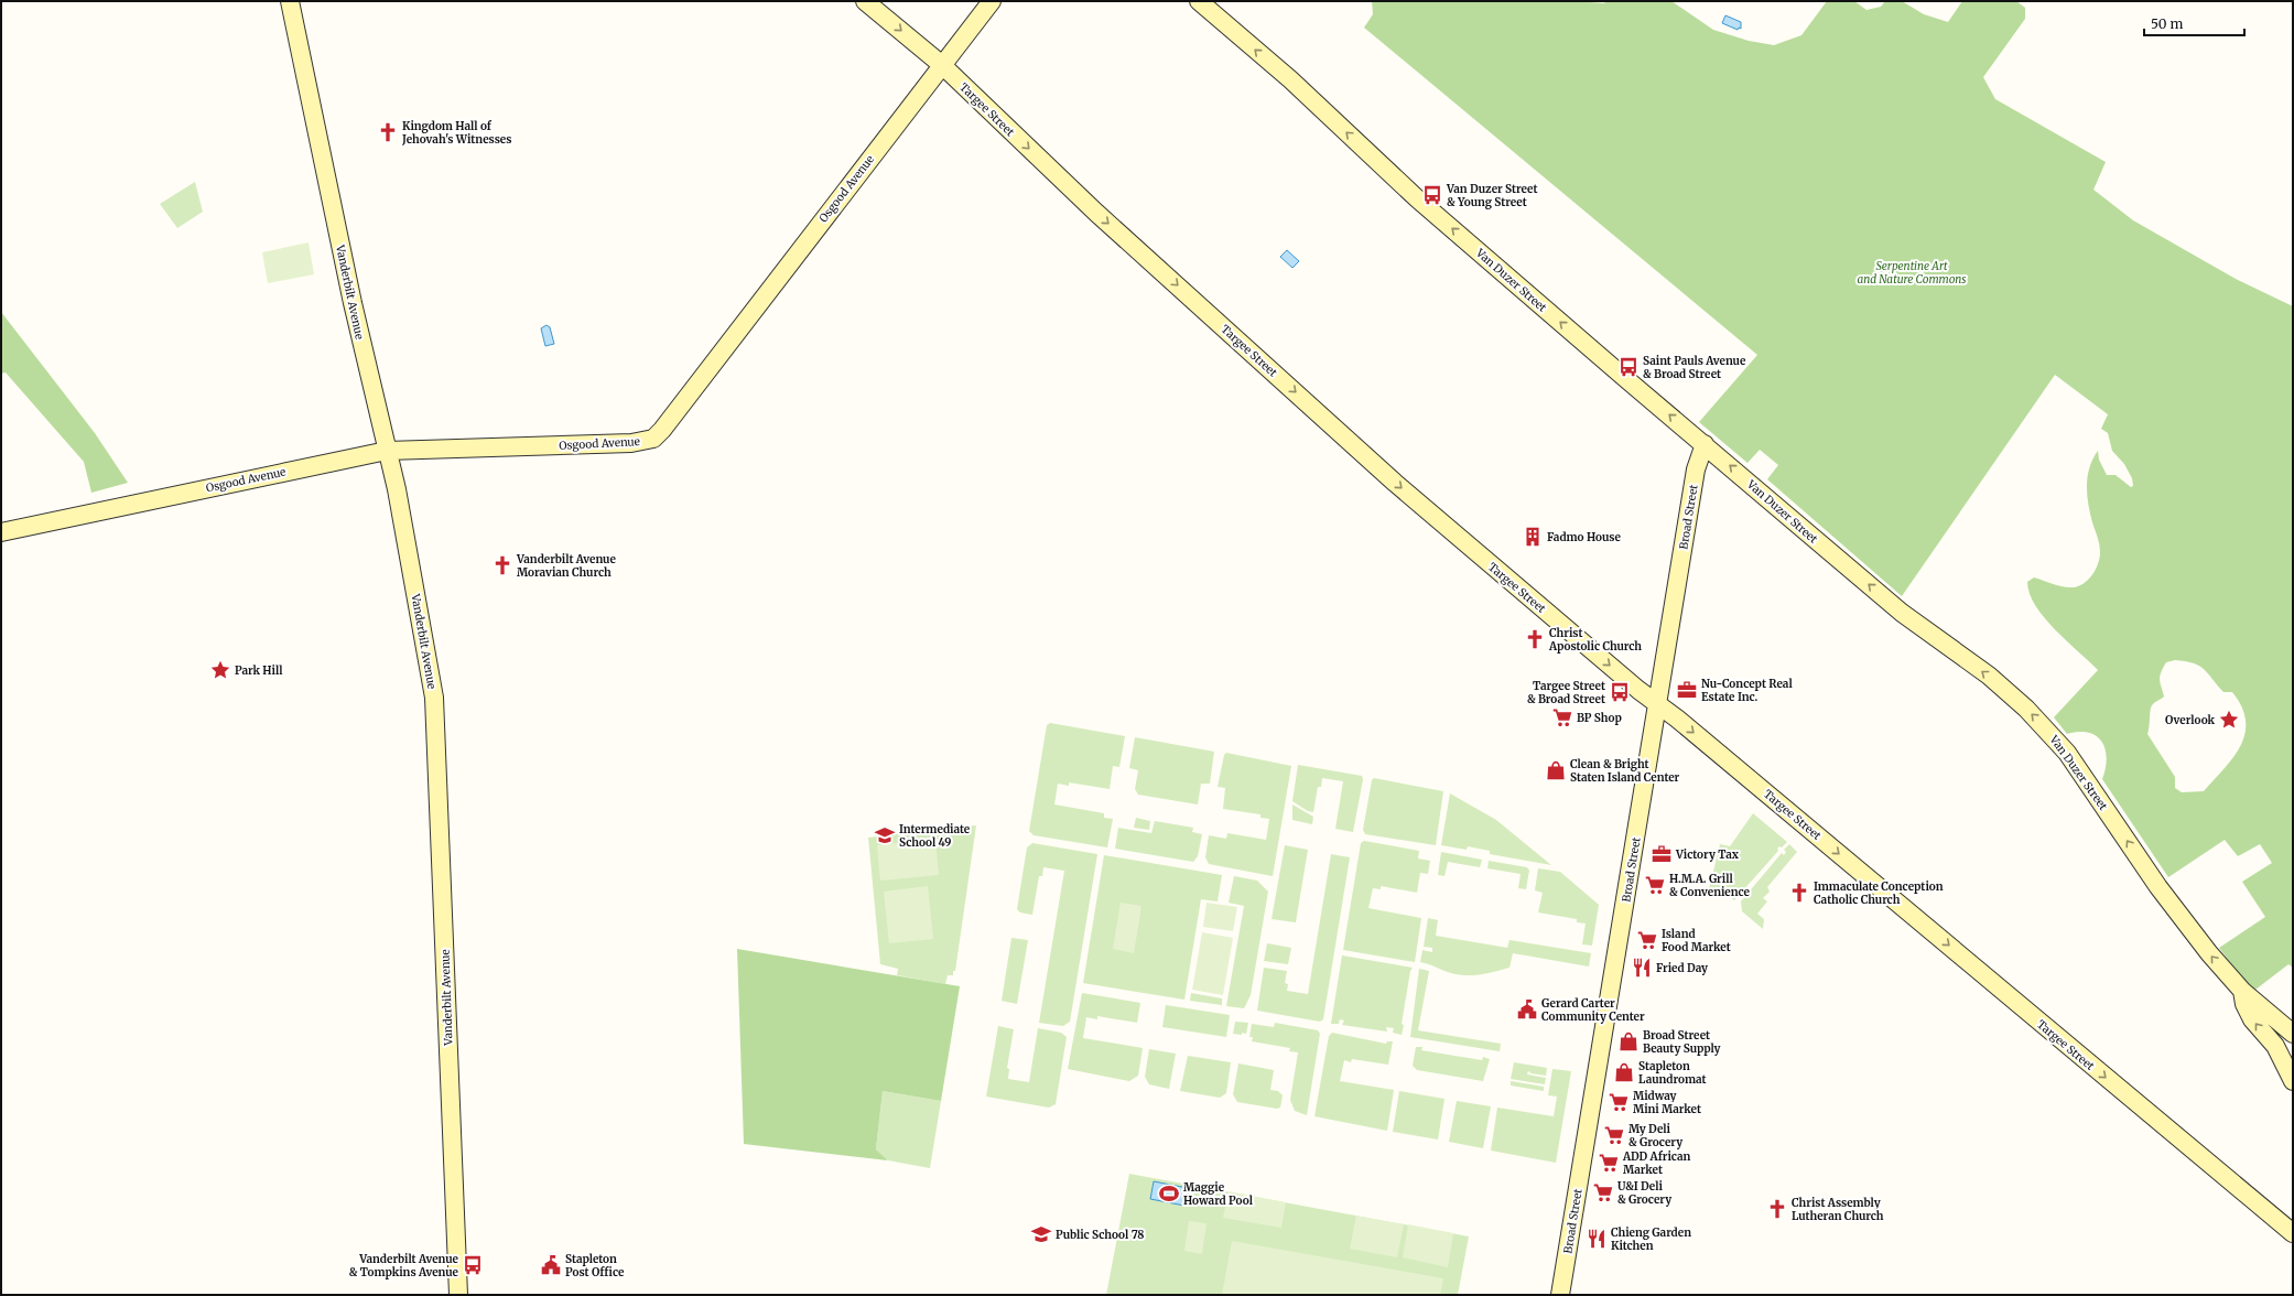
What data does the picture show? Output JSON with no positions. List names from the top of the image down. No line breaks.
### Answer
{"streets":{"street":["Targee Street","Osgood Avenue","Van Duzer Street","Vanderbilt Avenue","Broad Street"]},"crossings":[["Targee Street","Osgood Avenue"],["Targee Street","Broad Street"],["Osgood Avenue","Vanderbilt Avenue"],["Van Duzer Street","Broad Street"]],"one_way":["Targee Street","Van Duzer Street"],"parks":["Serpentine Art and Nature Commons"],"places":{"church":["Kingdom Hall of Jehovah's Witnesses","Vanderbilt Avenue Moravian Church","Christ Apostolic Church","Immaculate Conception Catholic Church","Christ Assembly Lutheran Church"],"bus stop":["Van Duzer Street & Young Street","Saint Pauls Avenue & Broad Street","Targee Street & Broad Street","Vanderbilt Avenue & Tompkins Avenue"],"building":["Fadmo House"],"place":["Park Hill","Overlook"],"office":["Nu-Concept Real Estate Inc.","Victory Tax"],"supermarket":["BP Shop","H.M.A. Grill & Convenience","Island Food Market","Midway Mini Market","My Deli & Grocery","ADD African Market","U&I Deli & Grocery"],"shop":["Clean & Bright Staten Island Center","Broad Street Beauty Supply","Stapleton Laundromat"],"school or university":["Intermediate School 49","Public School 78"],"restaurant":["Fried Day","Chieng Garden Kitchen"],"public building":["Gerard Carter Community Center","Stapleton Post Office"],"sports":["Maggie Howard Pool"]},"scale_bar":"50 m"}
